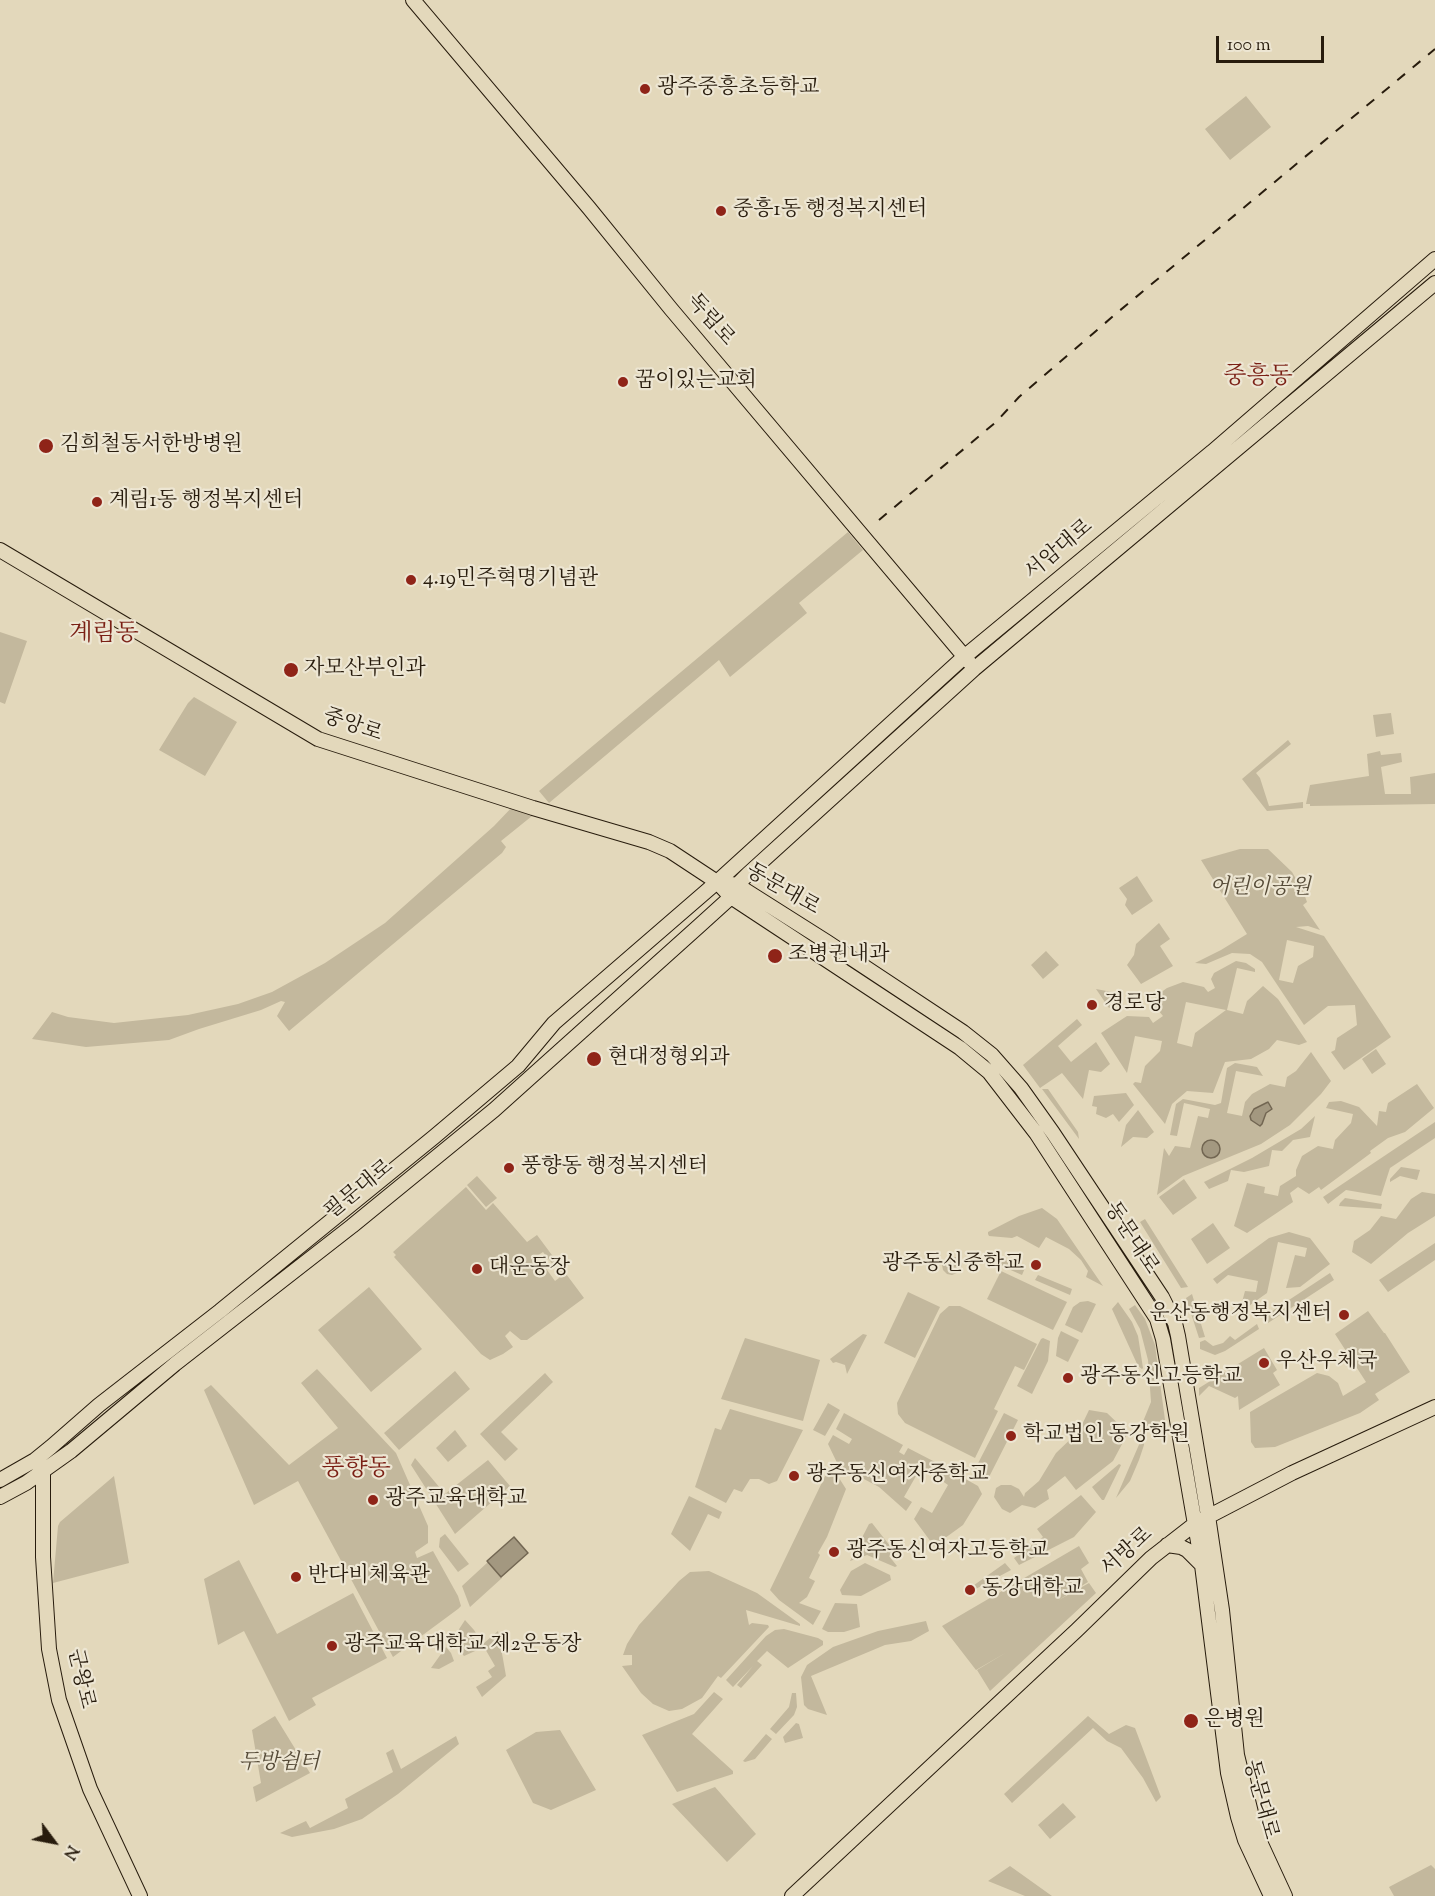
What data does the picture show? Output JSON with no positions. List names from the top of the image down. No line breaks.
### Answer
{"streets":{"main road":["독립로","서암대로","중앙로","동문대로","필문대로","서방로","군왕로"]},"crossings":[["독립로","서암대로"],["서암대로","중앙로"],["서암대로","동문대로"],["서암대로","필문대로"],["중앙로","동문대로"],["중앙로","필문대로"],["동문대로","필문대로"],["동문대로","서방로"],["필문대로","군왕로"]],"districts":["중흥동","계림동","풍향동"],"parks":["어린이공원","두방쉼터"],"places":["광주중흥초등학교","중흥1동 행정복지센터","꿈이있는교회","김희철동서한방병원","계림1동 행정복지센터","4.19민주혁명기념관","자모산부인과","조병권내과","경로당","현대정형외과","풍향동 행정복지센터","광주동신중학교","대운동장","운산동행정복지센터","우산우체국","광주동신고등학교","학교법인 동강학원","광주동신여자중학교","광주교육대학교","광주동신여자고등학교","반다비체육관","동강대학교","광주교육대학교 제2운동장","은병원"],"scale_bar":"100 m","north":"bottom right"}
